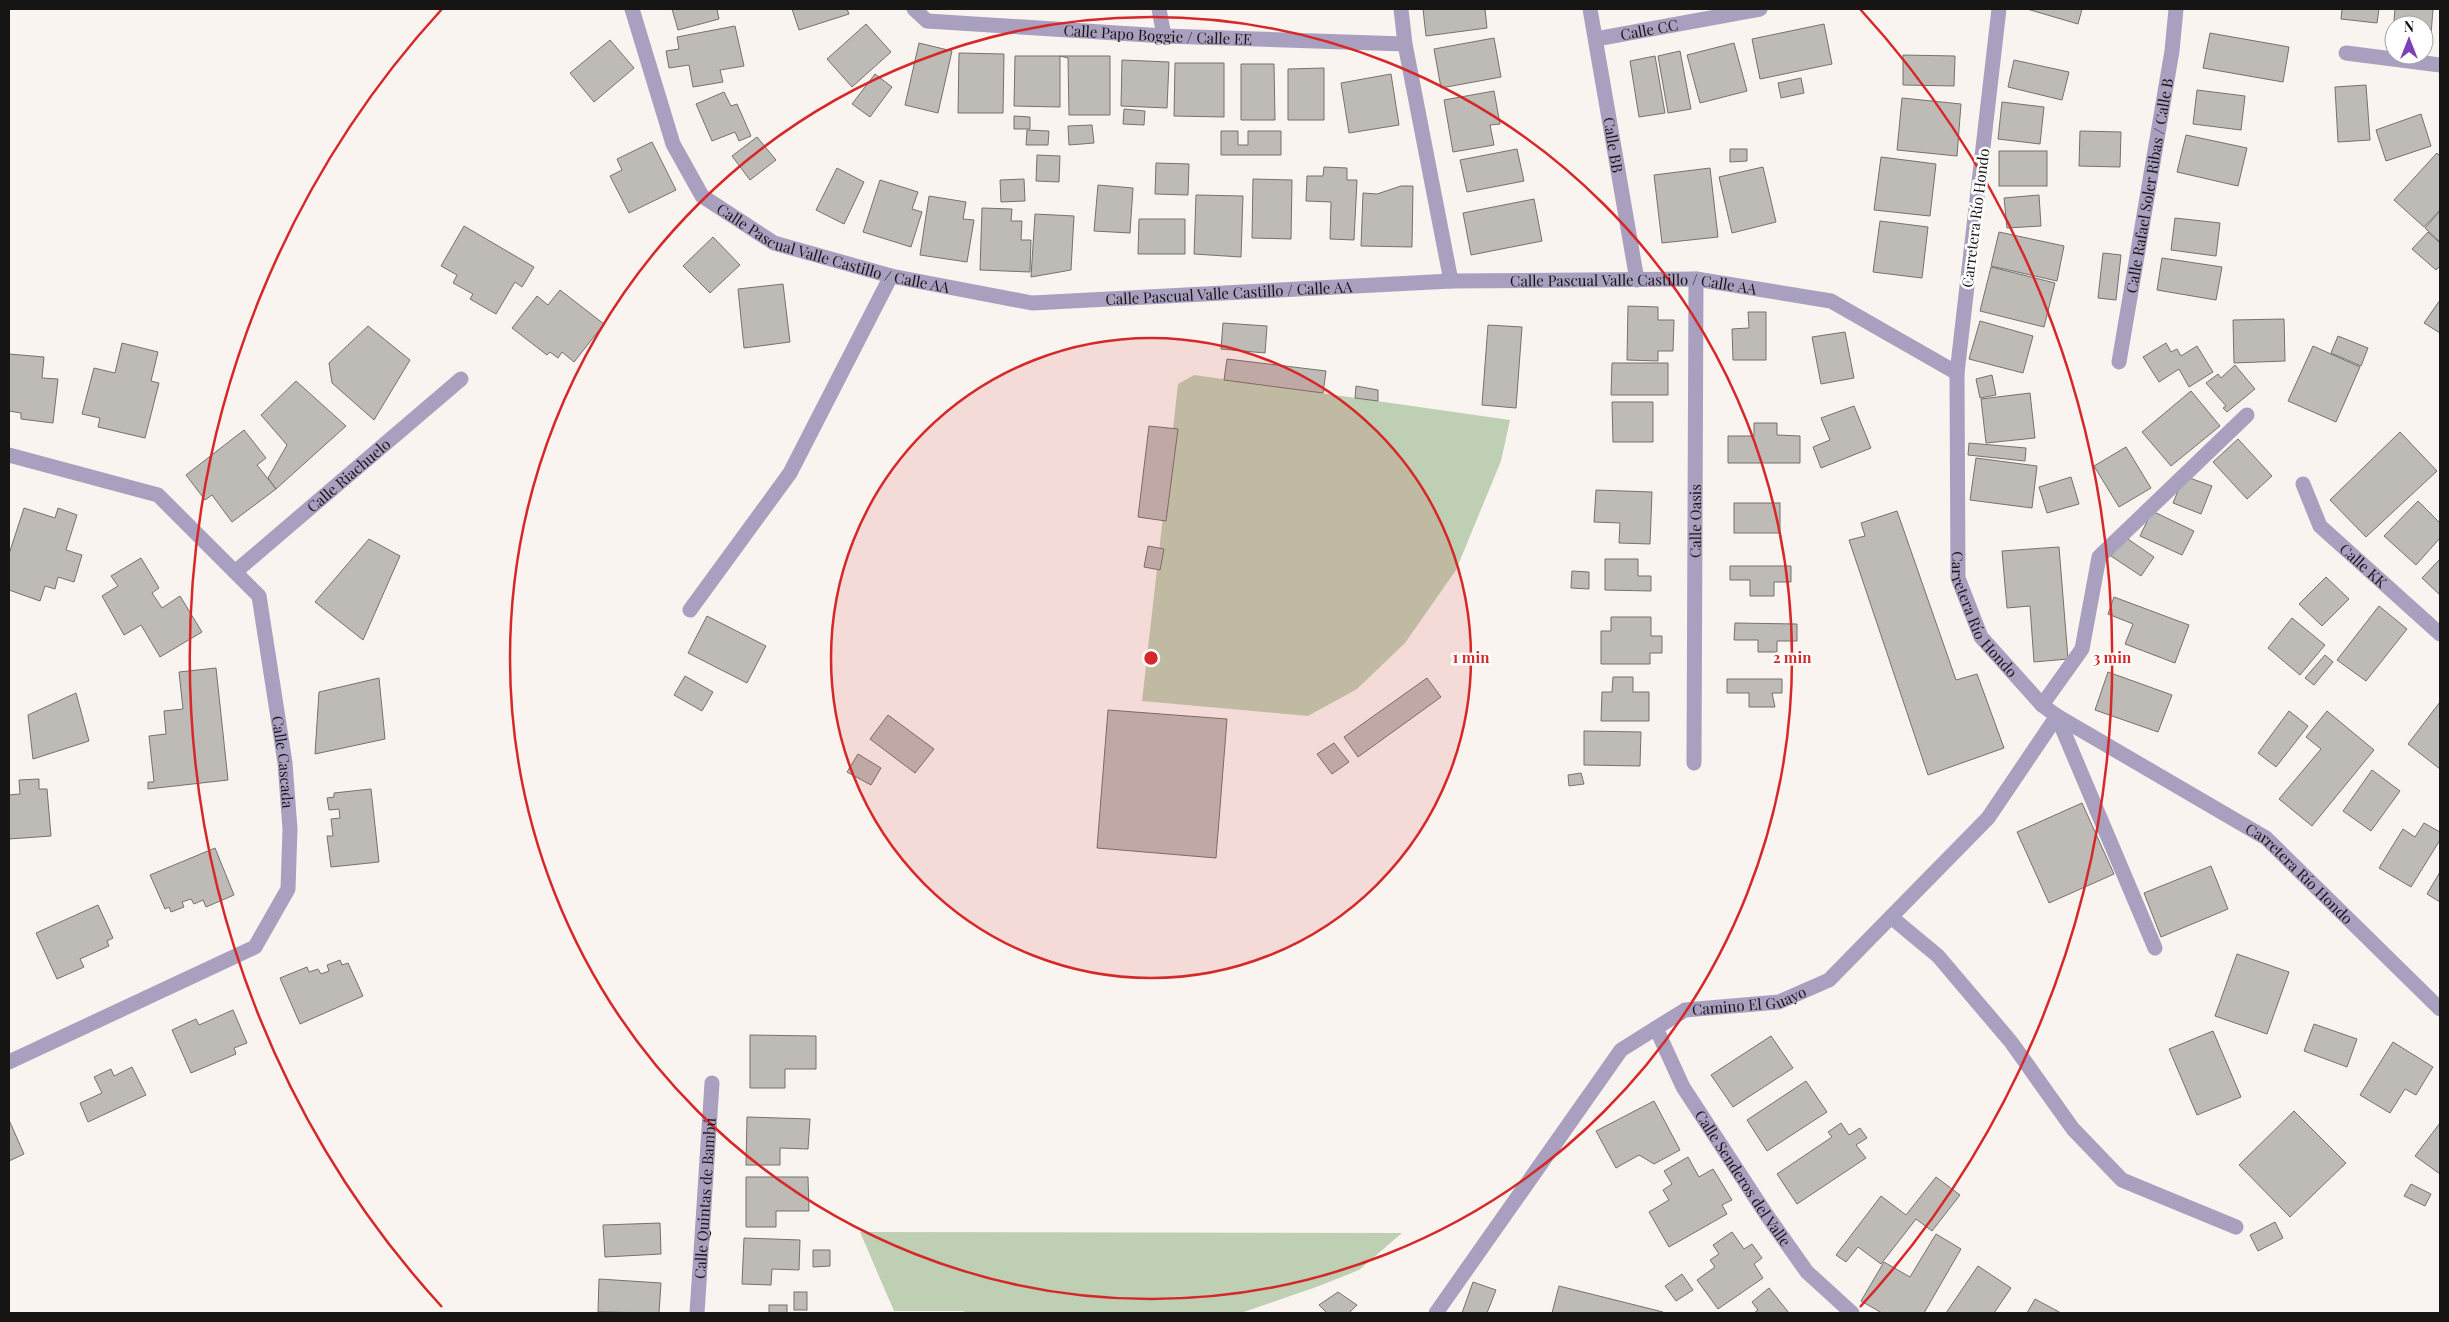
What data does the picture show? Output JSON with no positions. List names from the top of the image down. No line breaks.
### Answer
{"streets":{"street":["Calle CC","Calle Papo Boggie / Calle EE","Calle BB","Calle Rafael Soler Ribas / Calle B","Carretera Río Hondo","Calle Pascual Valle Castillo / Calle AA","Calle Riachuelo","Calle Oasis","Calle KK","Calle Cascada","Camino El Guayo","Calle Senderos del Valle","Calle Quintas de Bambú"]},"crossings":[["Calle CC","Calle BB"],["Calle BB","Calle Pascual Valle Castillo / Calle AA"],["Carretera Río Hondo","Calle Pascual Valle Castillo / Calle AA"],["Carretera Río Hondo","Camino El Guayo"],["Calle Pascual Valle Castillo / Calle AA","Calle Oasis"],["Calle Riachuelo","Calle Cascada"],["Camino El Guayo","Calle Senderos del Valle"]],"north":"top","rings":["1 min","2 min","3 min"]}
